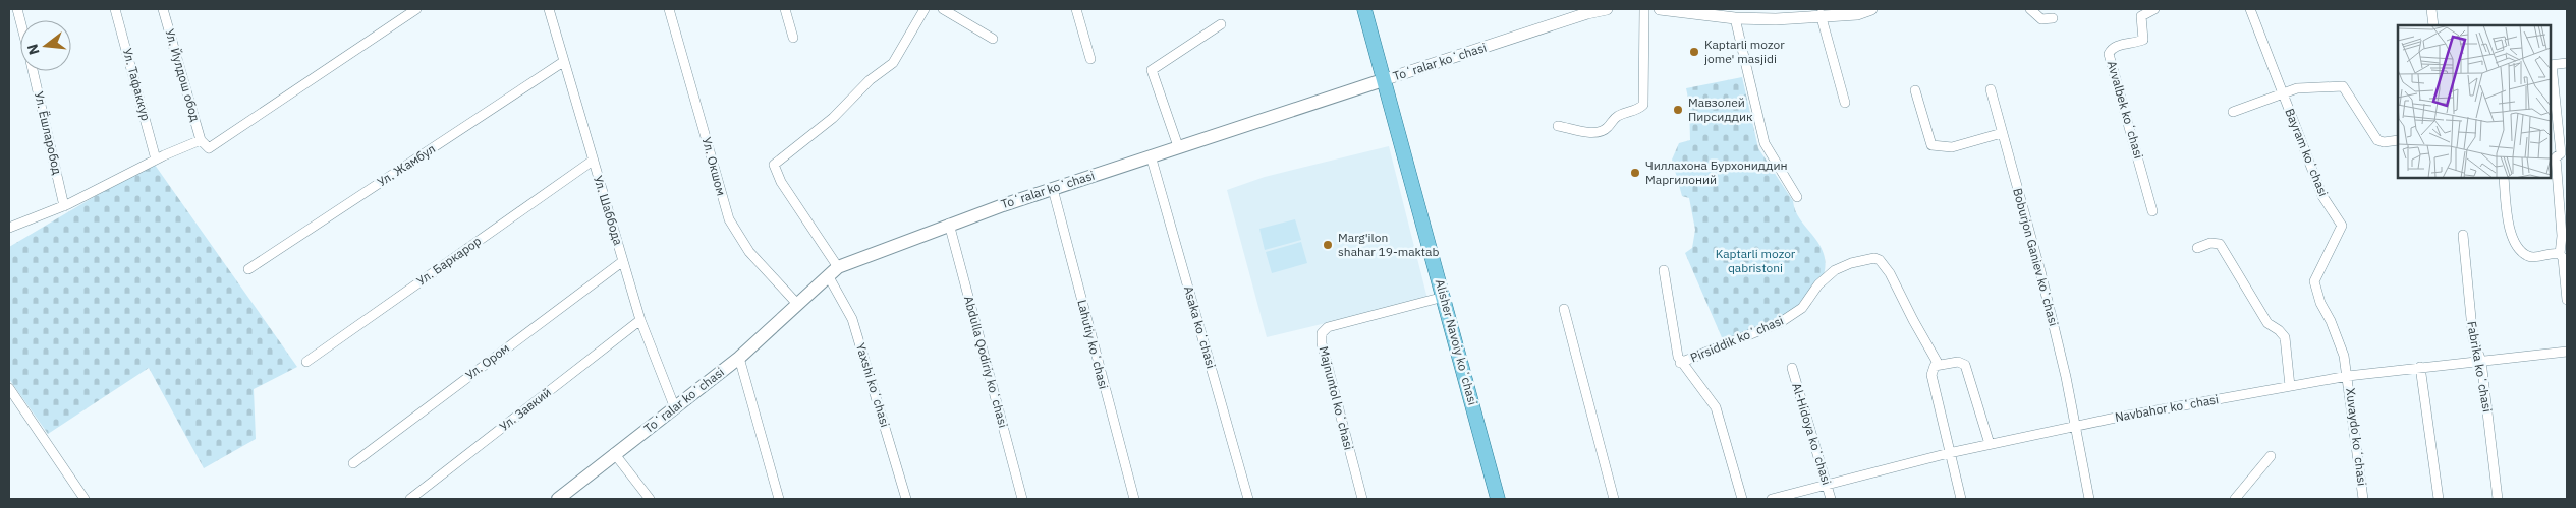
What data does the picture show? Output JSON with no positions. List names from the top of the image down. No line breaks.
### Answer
{"streets":{"main road":["Toʻralar koʻchasi","Alisher Navoiy koʻchasi"],"street":["Ул. Йулдош обод","Ул. Тафаккур","Avvalbek koʻchasi","Ул. Ёшларобод","Bayram koʻchasi","Ул. Жамбул","Ул. Окшом","Ул. Шаббода","Boburjon Ganiev koʻchasi","Ул. Баркарор","Asaka koʻchasi","Pirsiddik koʻchasi","Lahutiy koʻchasi","Ул. Ором","Abdulla Qodiriy koʻchasi","Fabrika koʻchasi","Yaxshi koʻchasi","Majnuntol koʻchasi","Navbahor koʻchasi","Ул. Завкий","Al-Hidoya koʻchasi","Xuvaydo koʻchasi"]},"crossings":[["Toʻralar koʻchasi","Ул. Окшом"],["Toʻralar koʻchasi","Ул. Шаббода"],["Toʻralar koʻchasi","Asaka koʻchasi"],["Toʻralar koʻchasi","Alisher Navoiy koʻchasi"],["Toʻralar koʻchasi","Lahutiy koʻchasi"],["Toʻralar koʻchasi","Abdulla Qodiriy koʻchasi"],["Toʻralar koʻchasi","Yaxshi koʻchasi"],["Bayram koʻchasi","Navbahor koʻchasi"],["Bayram koʻchasi","Xuvaydo koʻchasi"],["Ул. Жамбул","Ул. Шаббода"],["Ул. Шаббода","Ул. Баркарор"],["Ул. Шаббода","Ул. Ором"],["Ул. Шаббода","Ул. Завкий"],["Boburjon Ganiev koʻchasi","Navbahor koʻchasi"],["Alisher Navoiy koʻchasi","Majnuntol koʻchasi"],["Fabrika koʻchasi","Navbahor koʻchasi"],["Navbahor koʻchasi","Al-Hidoya koʻchasi"],["Navbahor koʻchasi","Xuvaydo koʻchasi"]],"parks":["Kaptarli mozor qabristoni"],"places":["Kaptarli mozor jome' masjidi","Мавзолей Пирсиддик","Чиллахона Бурхониддин Маргилоний","Marg'ilon shahar 19-maktab"],"north":"left"}
